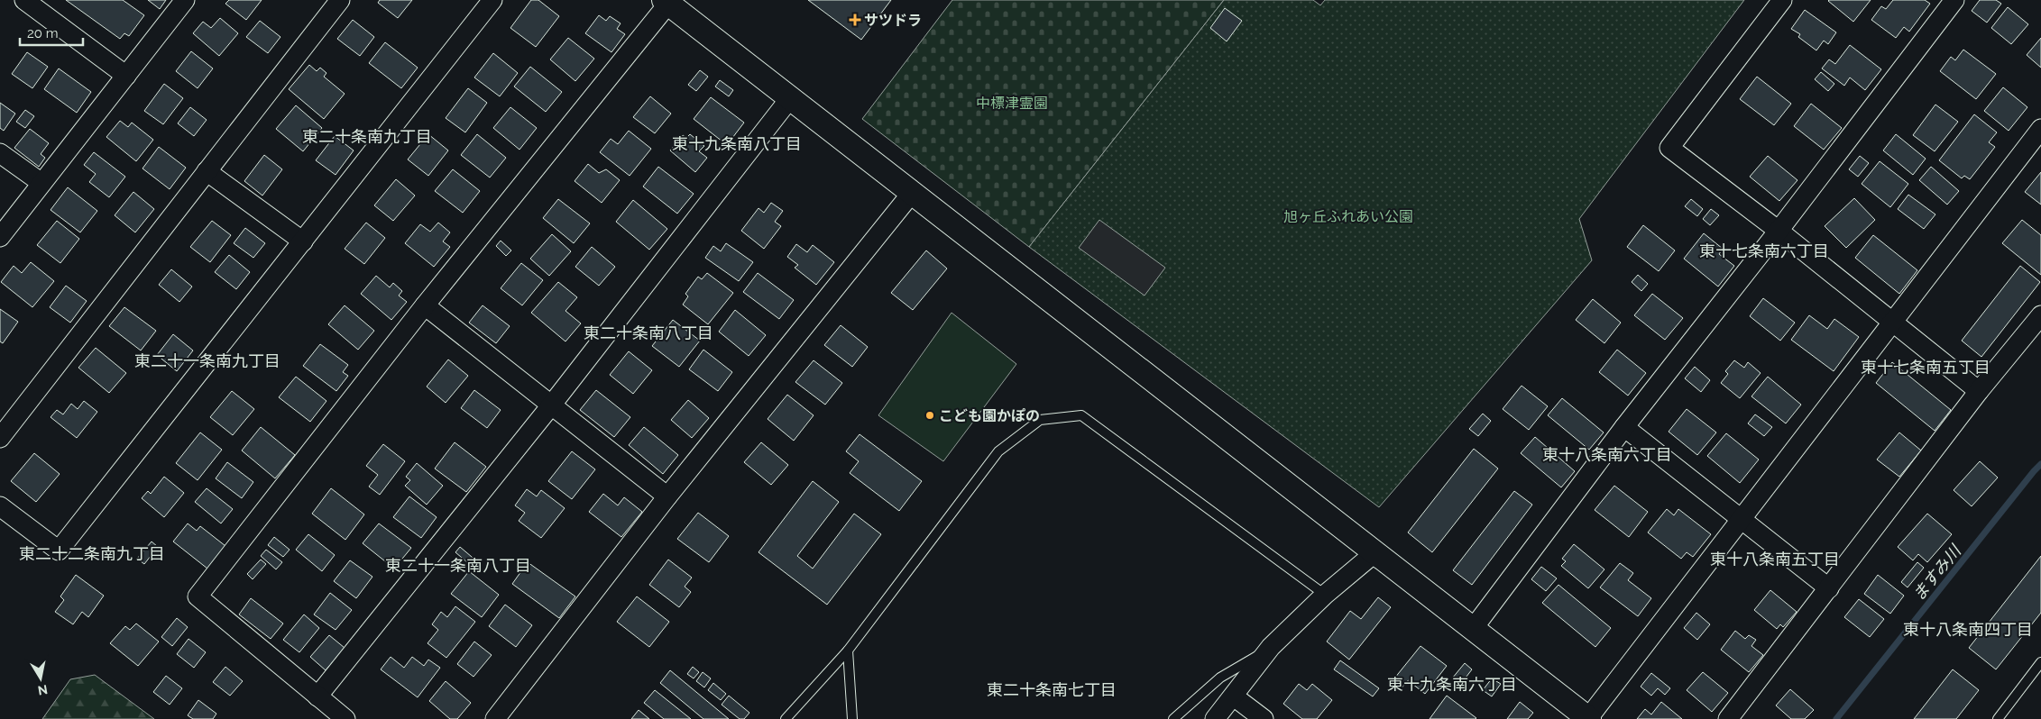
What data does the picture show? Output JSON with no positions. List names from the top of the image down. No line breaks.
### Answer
{"districts":["東二十条南九丁目","東十九条南八丁目","東十七条南六丁目","東二十条南八丁目","東二十一条南九丁目","東十七条南五丁目","東十八条南六丁目","東二十二条南九丁目","東十八条南五丁目","東二十一条南八丁目","東十八条南四丁目","東十九条南六丁目","東二十条南七丁目"],"water":["ますみ川"],"parks":["中標津霊園","旭ヶ丘ふれあい公園"],"places":{"health":["サツドラ"],"other":["こども園かぽの"]},"scale_bar":"20 m","north":"bottom"}
